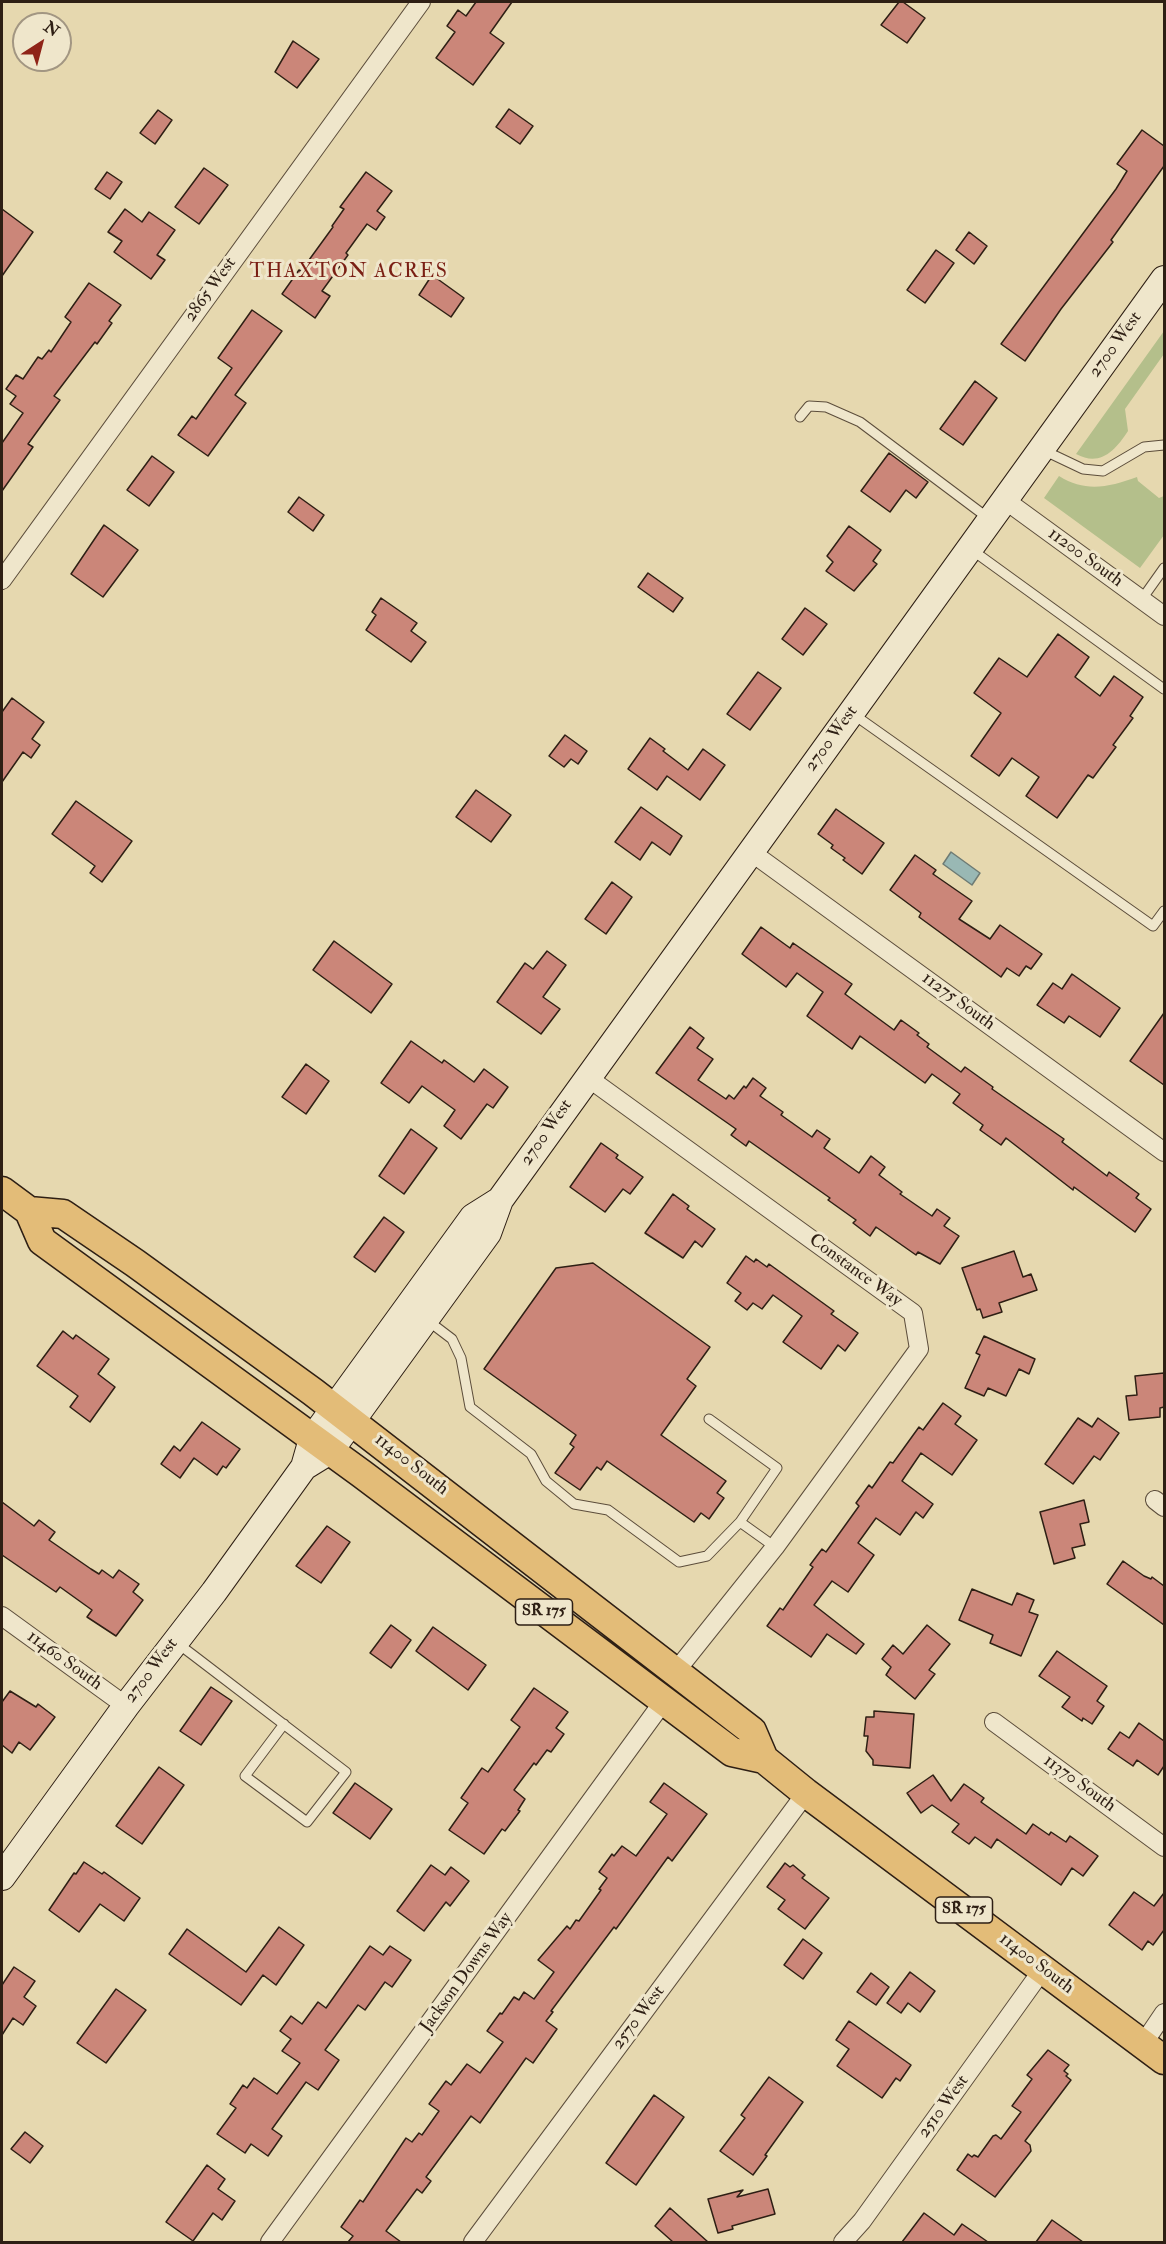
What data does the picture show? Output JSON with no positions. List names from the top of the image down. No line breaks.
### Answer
{"streets":{"main road":["2700 West","11400 South","SR 175"],"street":["2865 West","11200 South","11275 South","Constance Way","11460 South","11370 South","Jackson Downs Way","2570 West","2510 West"]},"crossings":[["2700 West","11200 South"],["2700 West","11275 South"],["2700 West","Constance Way"],["2700 West","11400 South"],["2700 West","11460 South"],["Constance Way","11400 South"],["11400 South","Jackson Downs Way"],["11400 South","2570 West"],["11400 South","2510 West"]],"districts":["THAXTON ACRES"],"north":"top right"}
